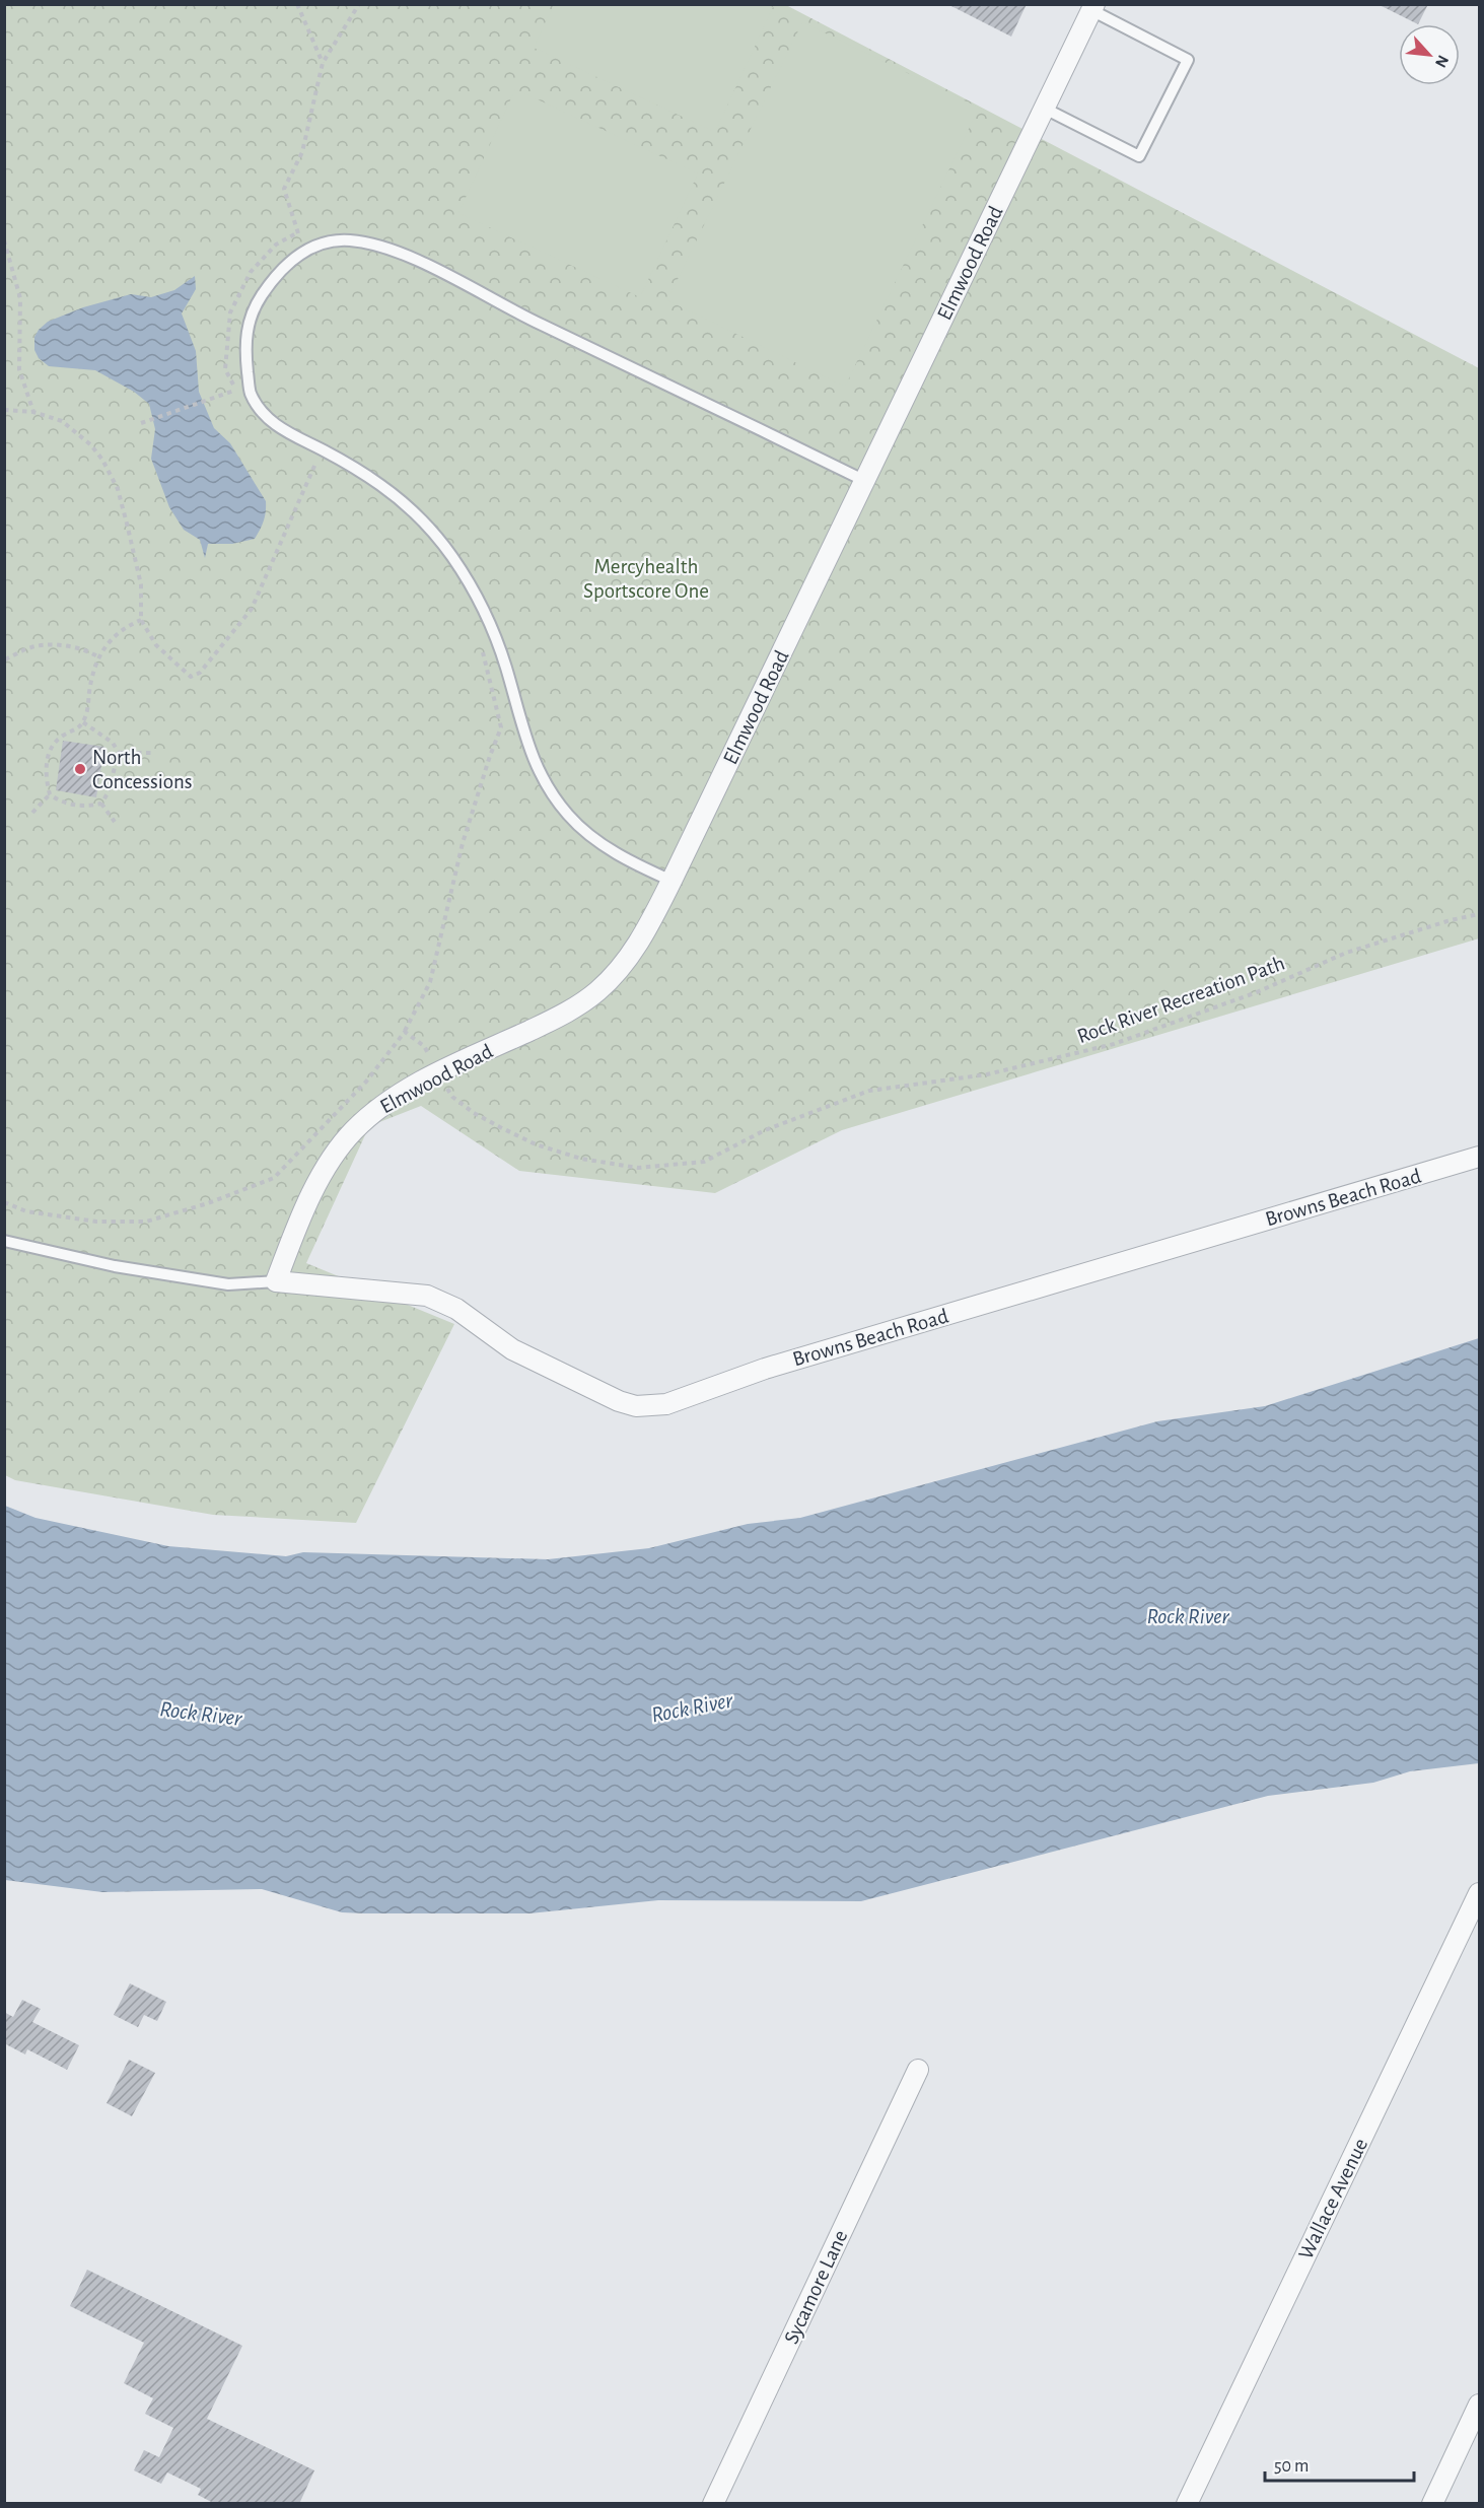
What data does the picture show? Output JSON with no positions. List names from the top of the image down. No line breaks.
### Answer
{"streets":{"street":["Elmwood Road","Browns Beach Road","Wallace Avenue","Sycamore Lane"],"path":["Rock River Recreation Path"]},"crossings":[["Elmwood Road","Rock River Recreation Path"],["Elmwood Road","Browns Beach Road"]],"water":["Rock River"],"parks":["Mercyhealth Sportscore One"],"places":["North Concessions"],"scale_bar":"50 m","north":"bottom right"}
